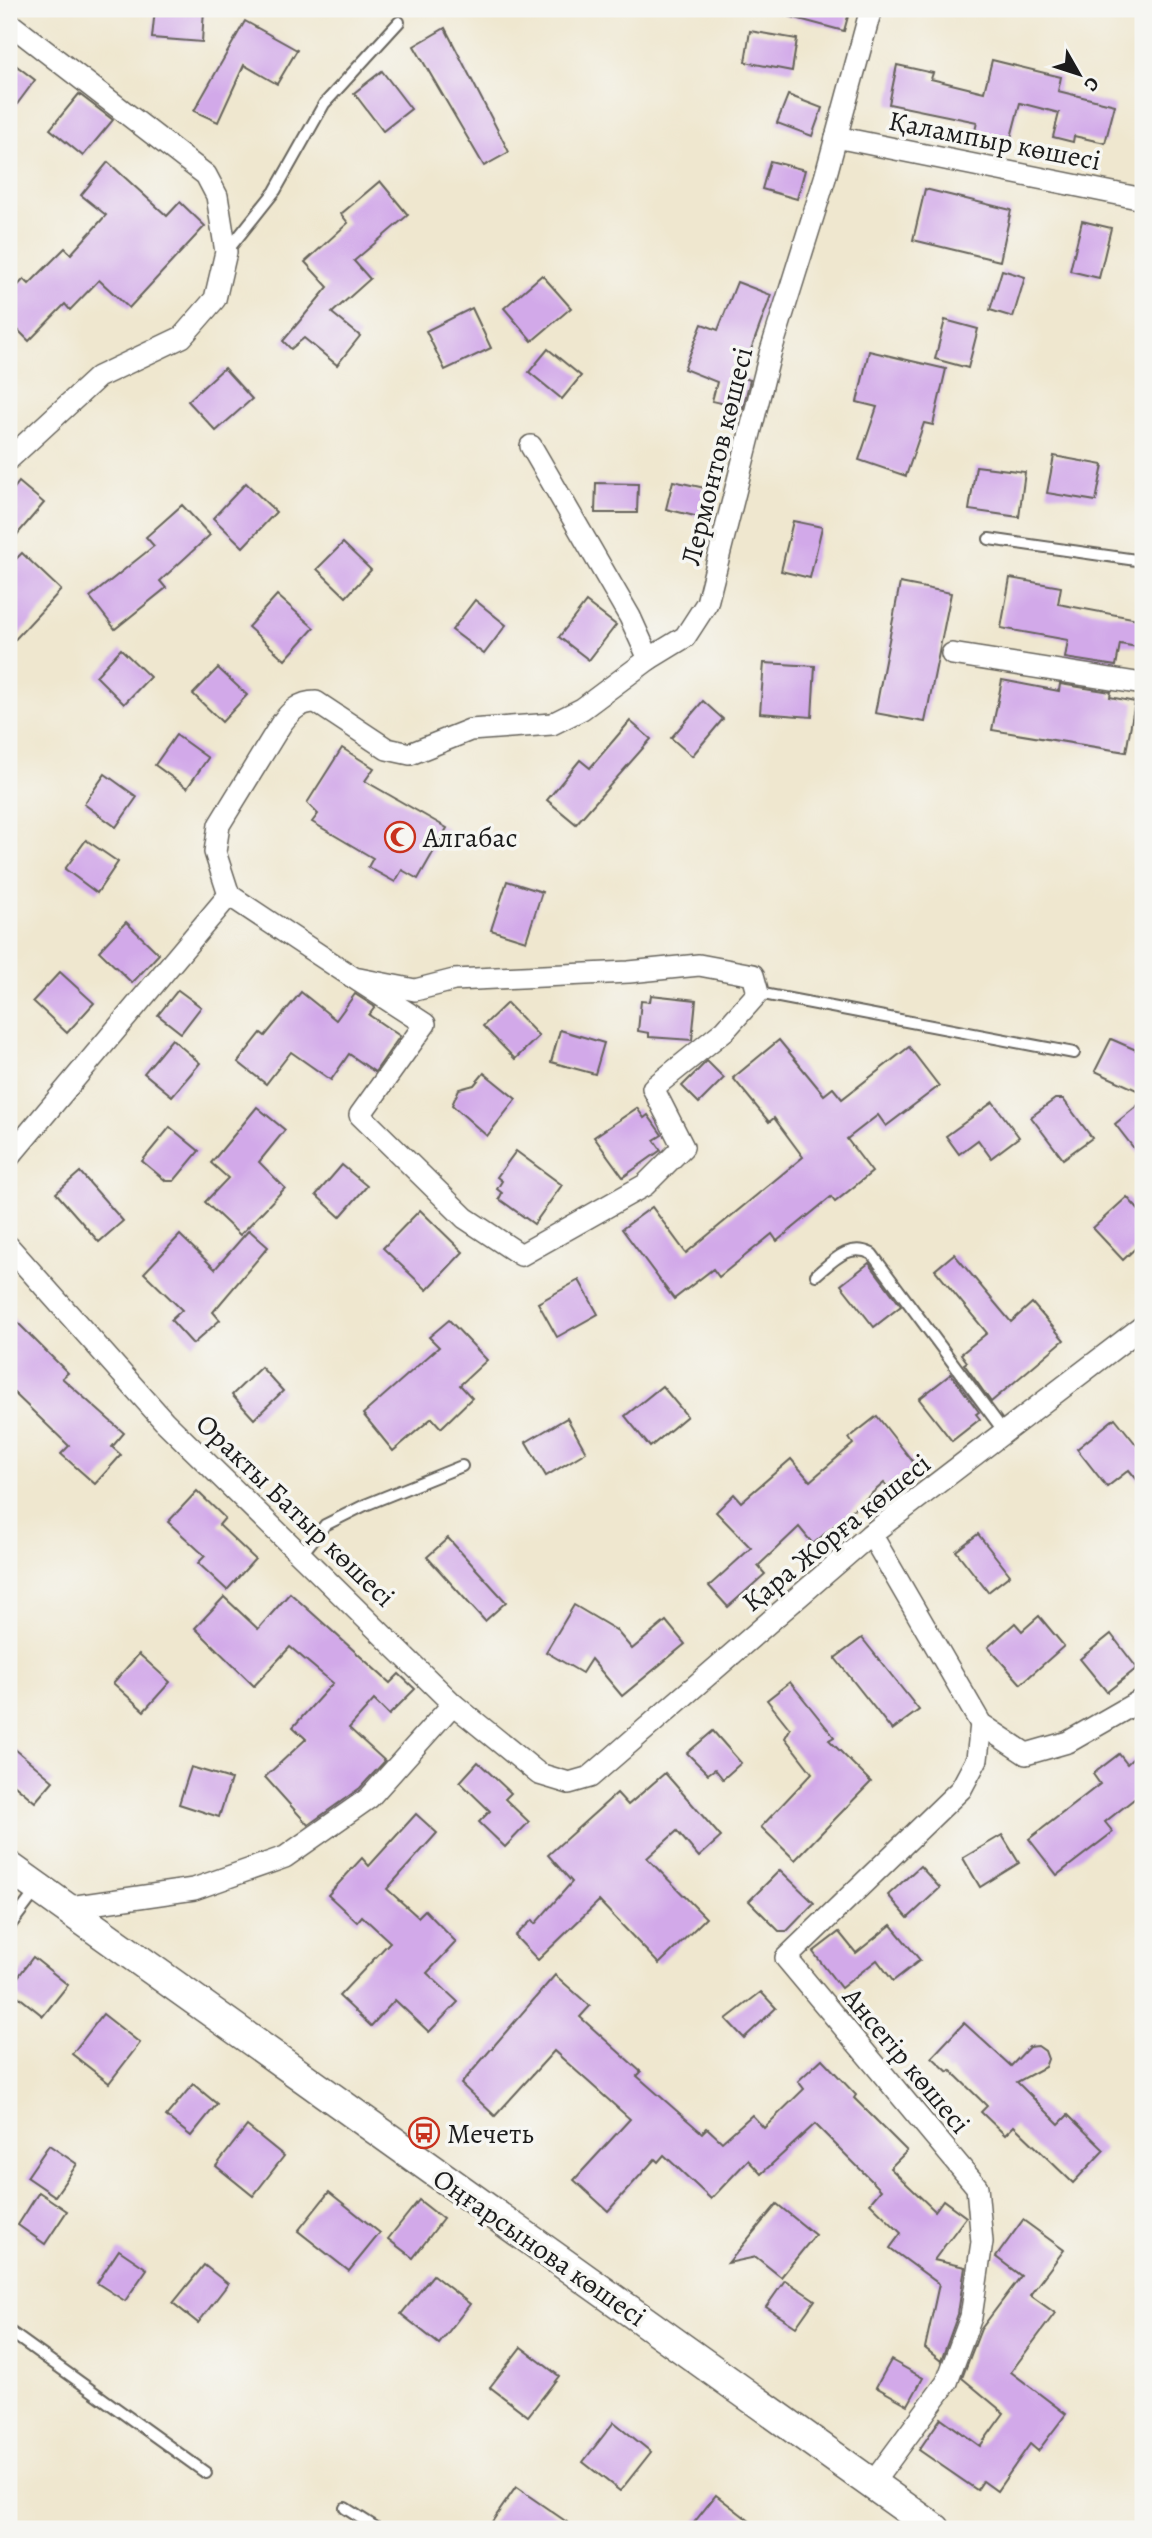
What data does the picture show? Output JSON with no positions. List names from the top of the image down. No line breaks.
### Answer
{"streets":{"main road":["Оңғарсынова көшесі"],"street":["Қалампыр көшесі","Лермонтов көшесі","Оракты Батыр көшесі","Қара Жорға көшесі","Ансегір көшесі"]},"crossings":[["Қалампыр көшесі","Лермонтов көшесі"],["Оракты Батыр көшесі","Қара Жорға көшесі"],["Ансегір көшесі","Оңғарсынова көшесі"]],"places":{"mosque":["Алгабас"],"bus stop":["Мечеть"]},"north":"bottom right"}
